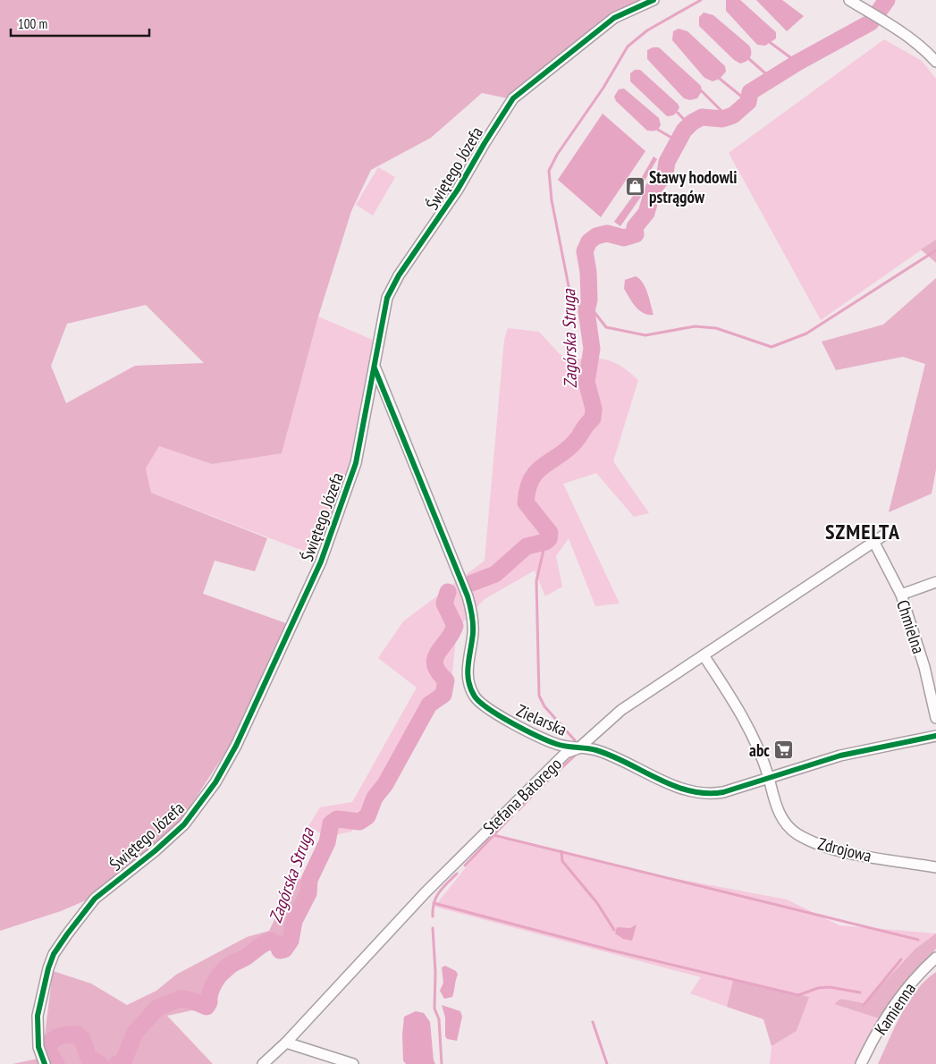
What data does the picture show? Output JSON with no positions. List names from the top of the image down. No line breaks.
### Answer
{"streets":{"street":["Świętego Józefa","Chmielna","Zielarska","Stefana Batorego","Zdrojowa","Kamienna"]},"crossings":[["Świętego Józefa","Zielarska"],["Chmielna","Stefana Batorego"],["Zielarska","Stefana Batorego"],["Zielarska","Zdrojowa"],["Stefana Batorego","Zdrojowa"]],"districts":["SZMELTA"],"water":["Zagórska Struga"],"places":{"shop":["Stawy hodowli pstrągów"],"supermarket":["abc"]},"scale_bar":"100 m"}
